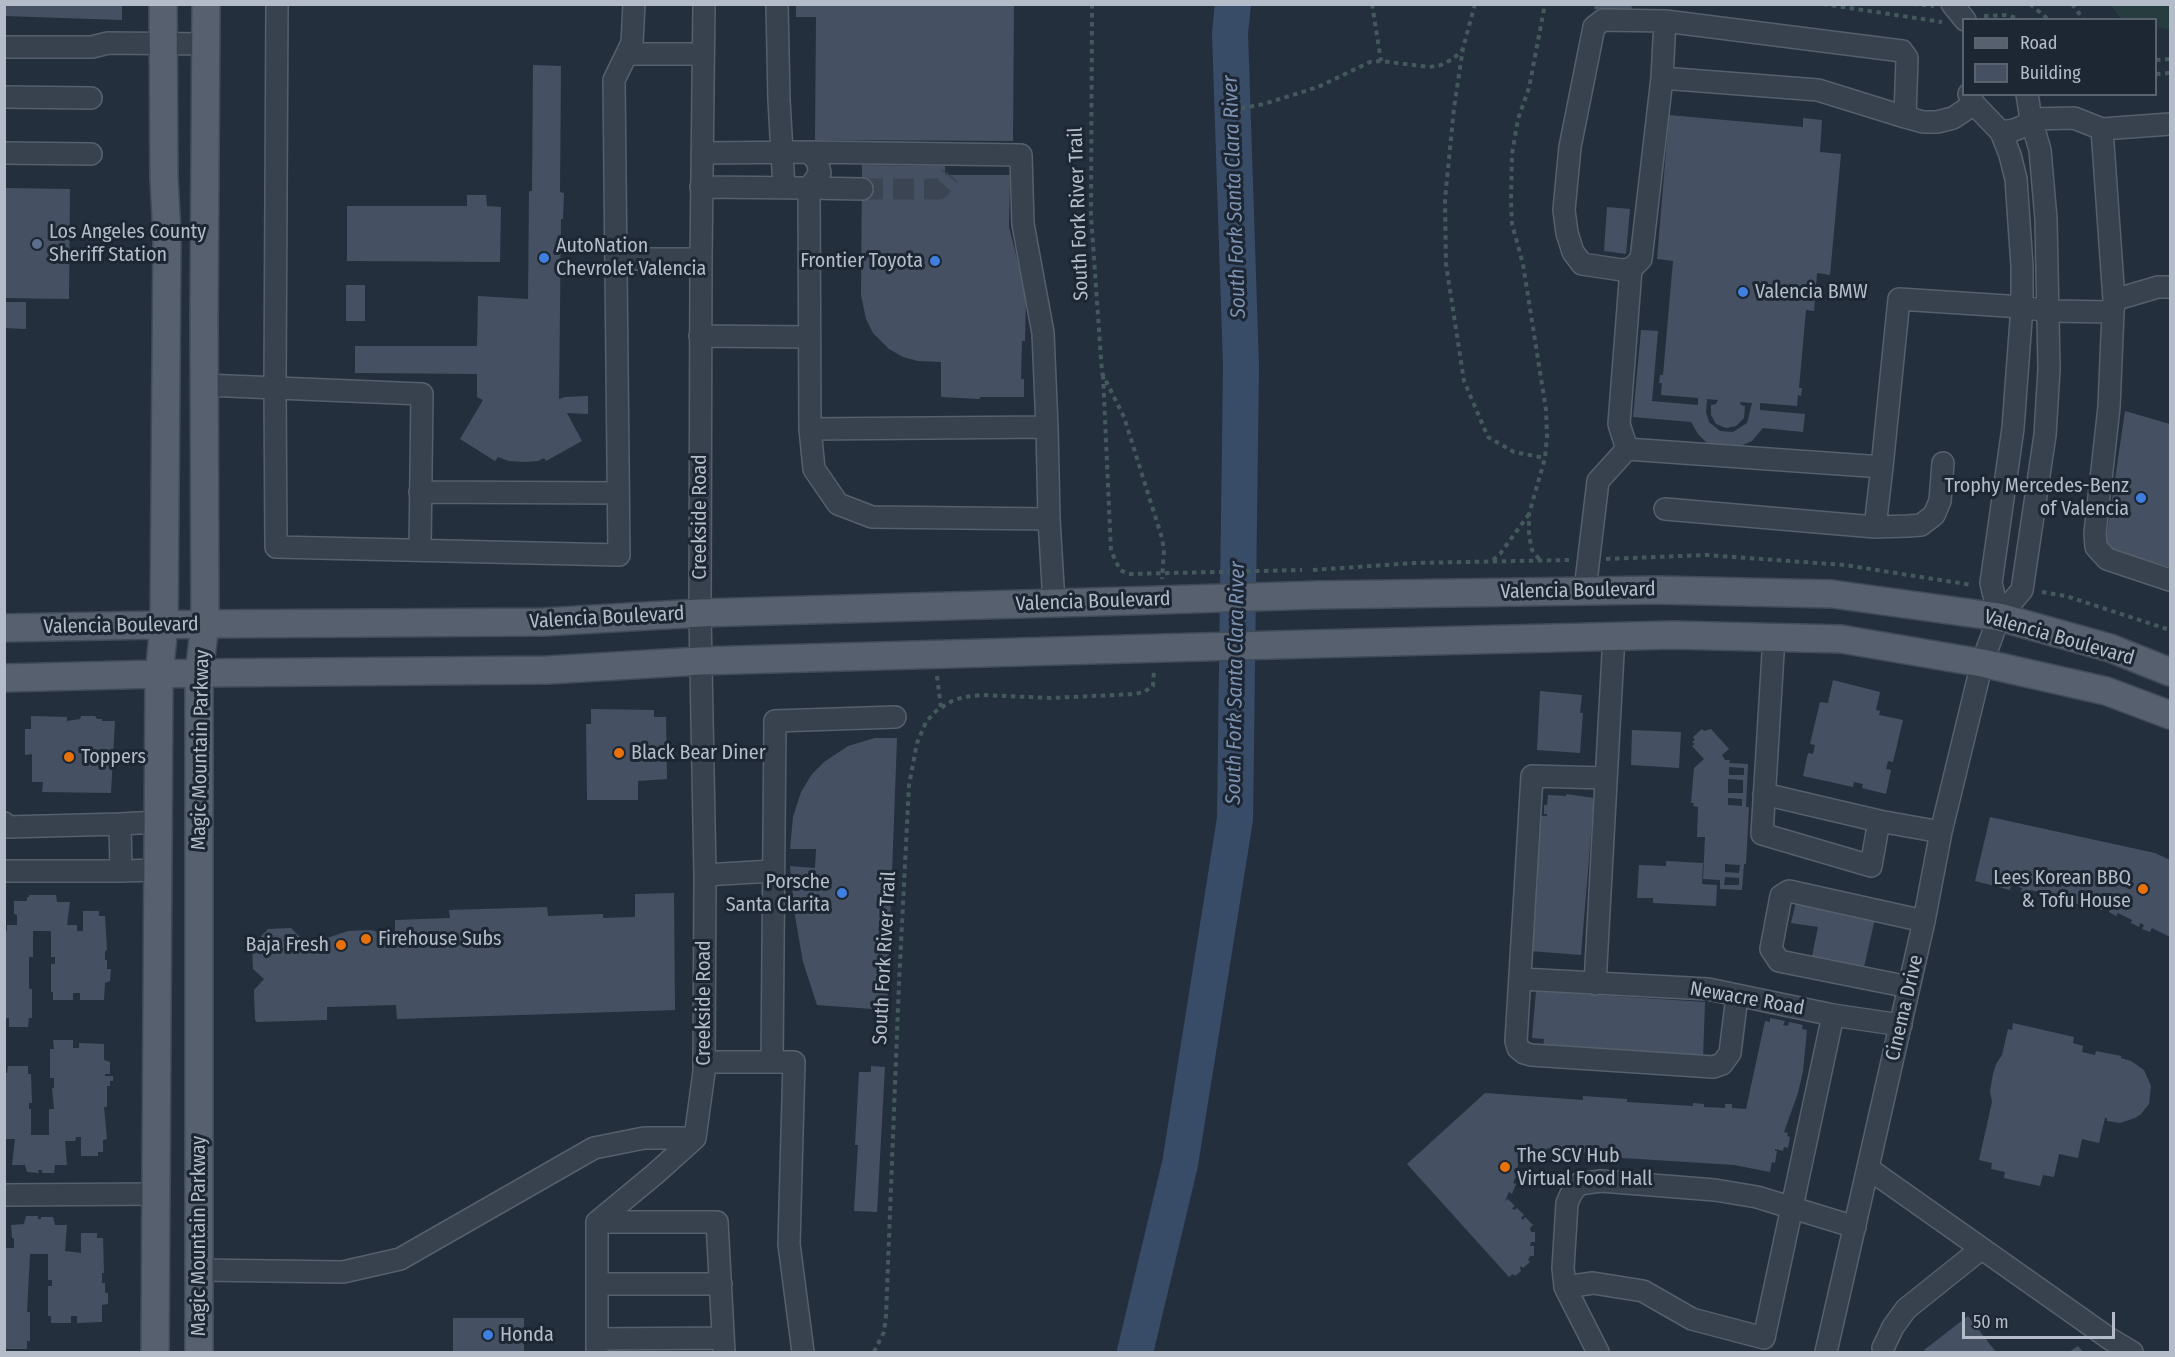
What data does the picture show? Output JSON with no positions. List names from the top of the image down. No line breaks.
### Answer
{"streets":{"main road":["Valencia Boulevard","Magic Mountain Parkway"],"street":["Creekside Road","Newacre Road","Cinema Drive"],"path":["South Fork River Trail"]},"crossings":[["Creekside Road","Valencia Boulevard"],["Valencia Boulevard","Magic Mountain Parkway"],["Valencia Boulevard","Cinema Drive"],["Newacre Road","Cinema Drive"]],"water":["South Fork Santa Clara River"],"places":["Los Angeles County Sheriff Station","AutoNation Chevrolet Valencia","Frontier Toyota","Valencia BMW","Trophy Mercedes-Benz of Valencia","Black Bear Diner","Toppers","Lees Korean BBQ & Tofu House","Porsche Santa Clarita","Firehouse Subs","Baja Fresh","The SCV Hub Virtual Food Hall","Honda"],"legend":["Road","Building"],"scale_bar":"50 m"}
